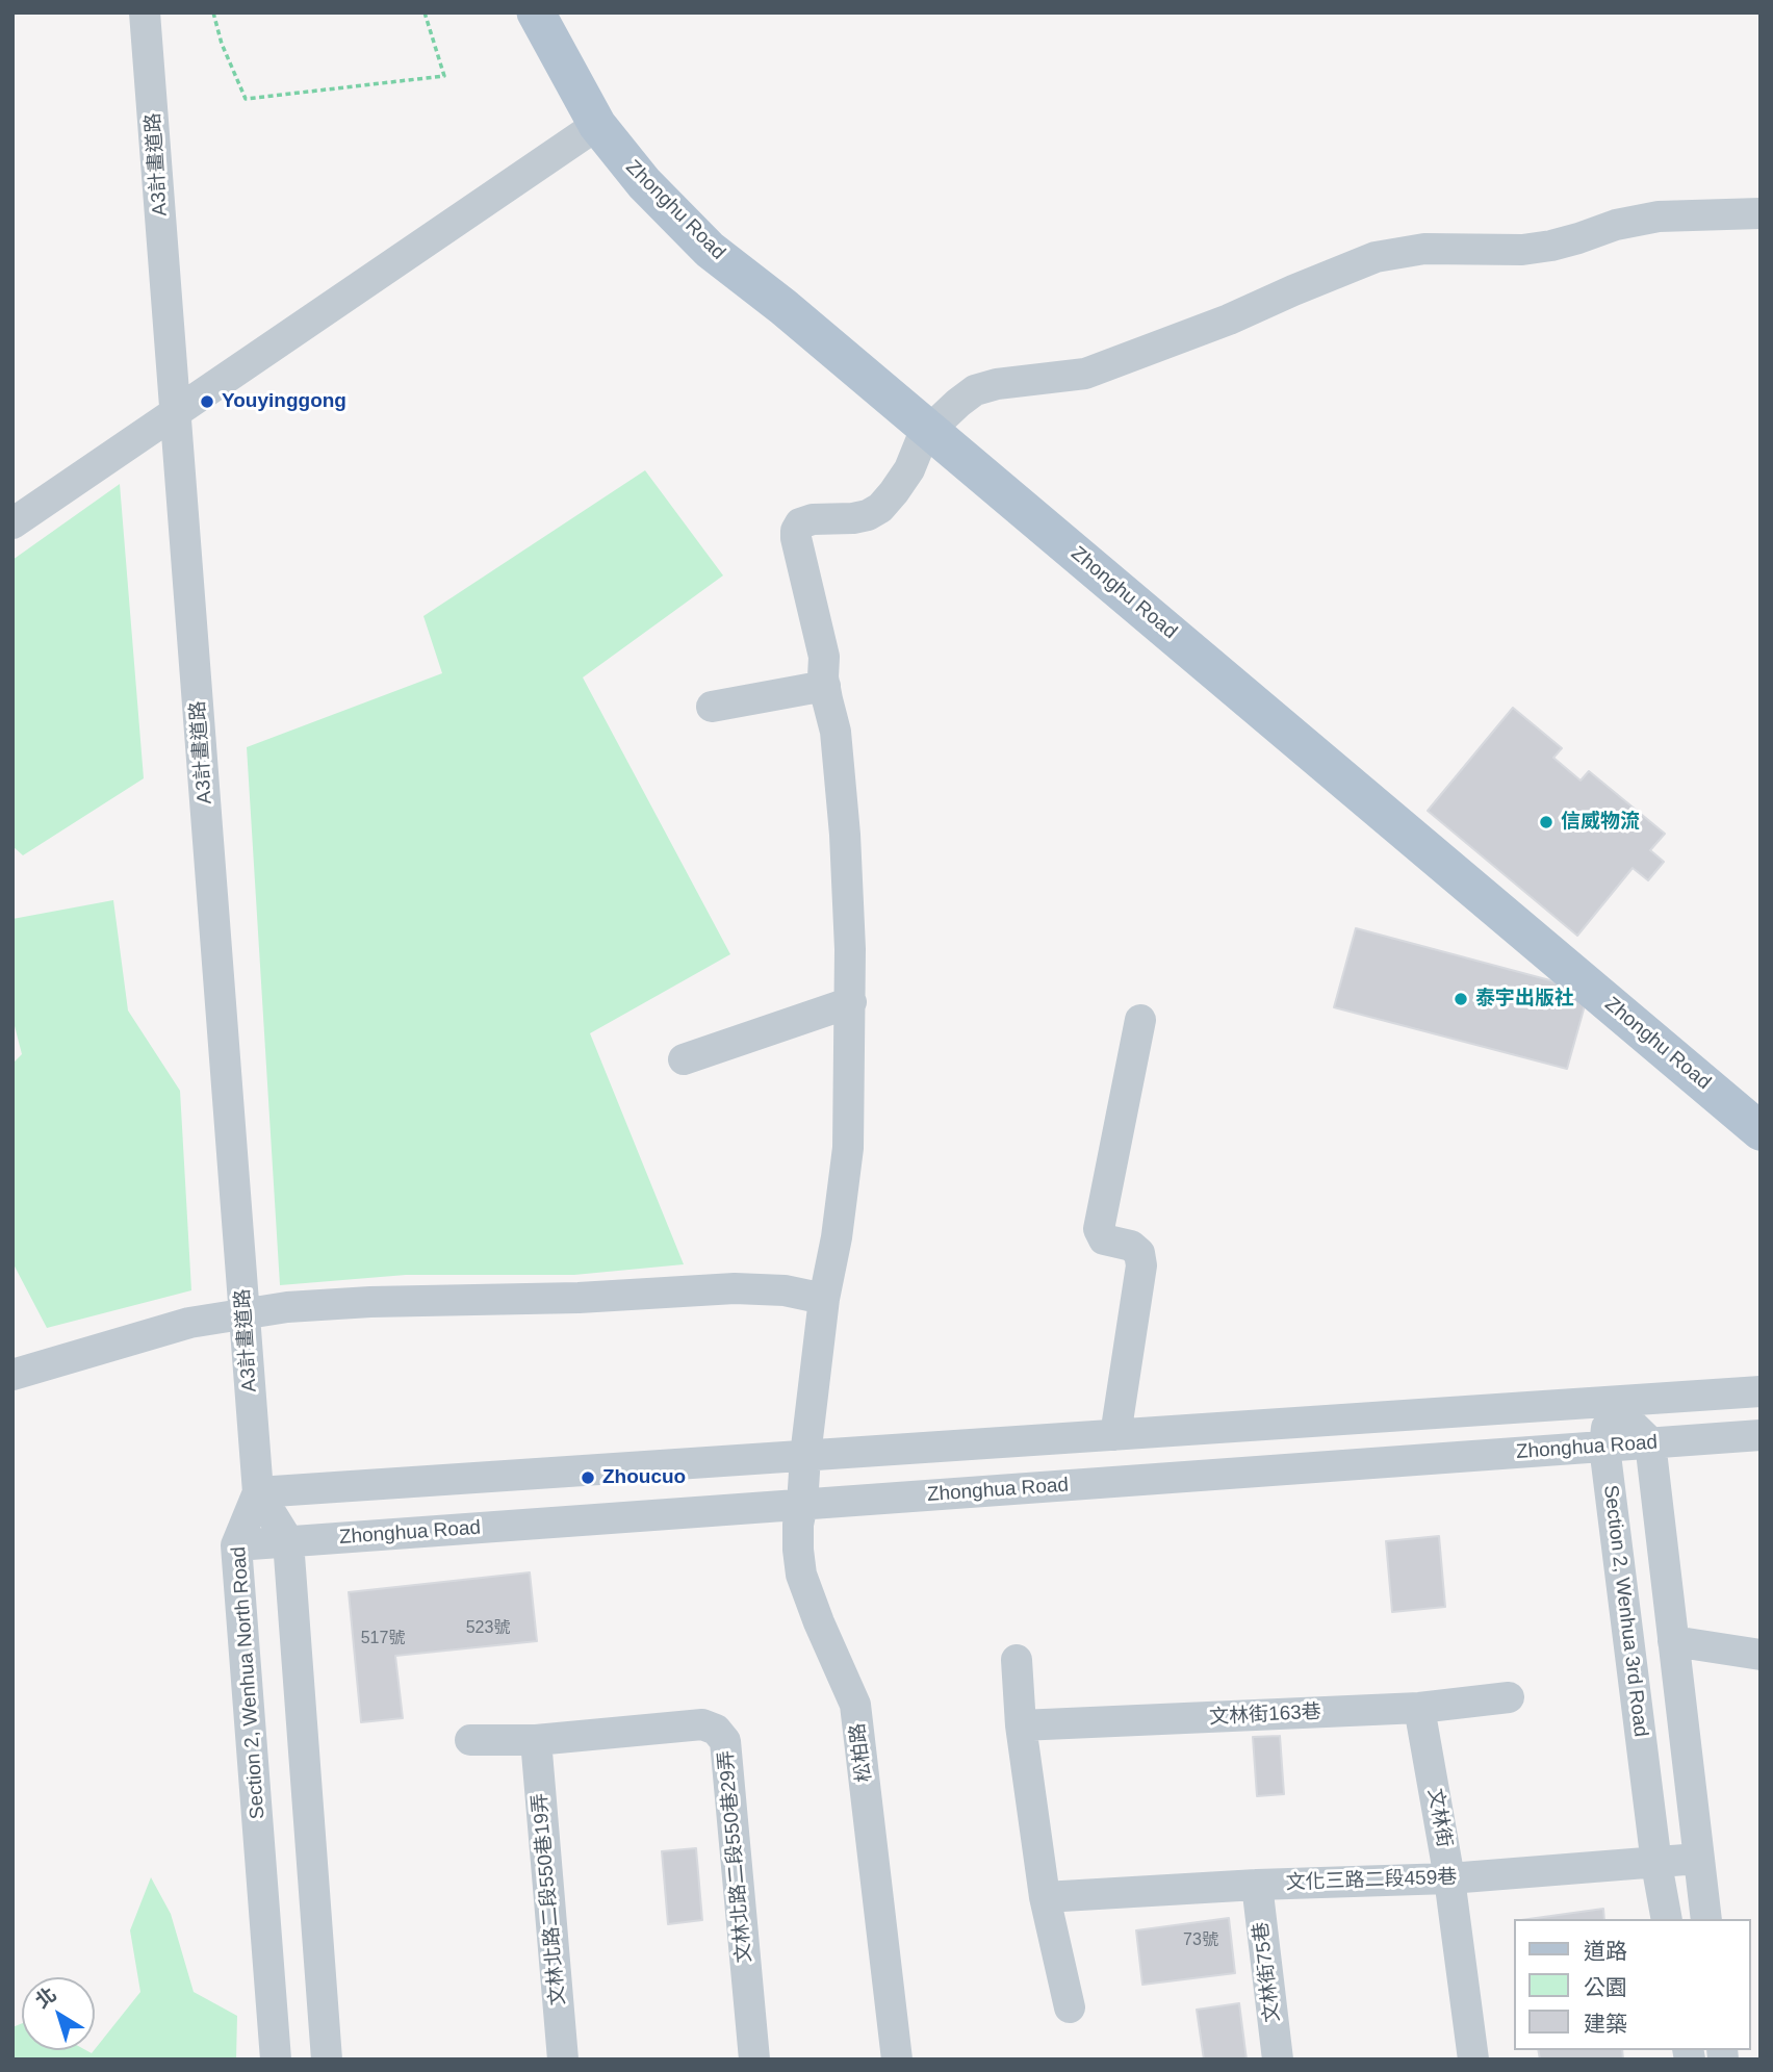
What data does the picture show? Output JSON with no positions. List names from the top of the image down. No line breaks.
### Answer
{"streets":{"main road":["Zhonghu Road"],"street":["A3計畫道路","Zhonghua Road","Section 2, Wenhua 3rd Road","Section 2, Wenhua North Road","文林街163巷","松柏路","文林街","文林北路二段550巷29弄","文化三路二段459巷","文林北路二段550巷19弄","文林街75巷"]},"crossings":[["A3計畫道路","Section 2, Wenhua North Road"],["Zhonghu Road","松柏路"],["Zhonghua Road","Section 2, Wenhua 3rd Road"],["Zhonghua Road","Section 2, Wenhua North Road"],["Zhonghua Road","松柏路"],["Section 2, Wenhua 3rd Road","文化三路二段459巷"],["文林街163巷","文林街"],["文林街","文化三路二段459巷"],["文林北路二段550巷29弄","文林北路二段550巷19弄"],["文化三路二段459巷","文林街75巷"]],"places":["Youyinggong","信威物流","泰宇出版社","Zhoucuo"],"house_numbers":["523號","517號","73號"],"legend":["道路","公園","建築"],"north":"top left"}
